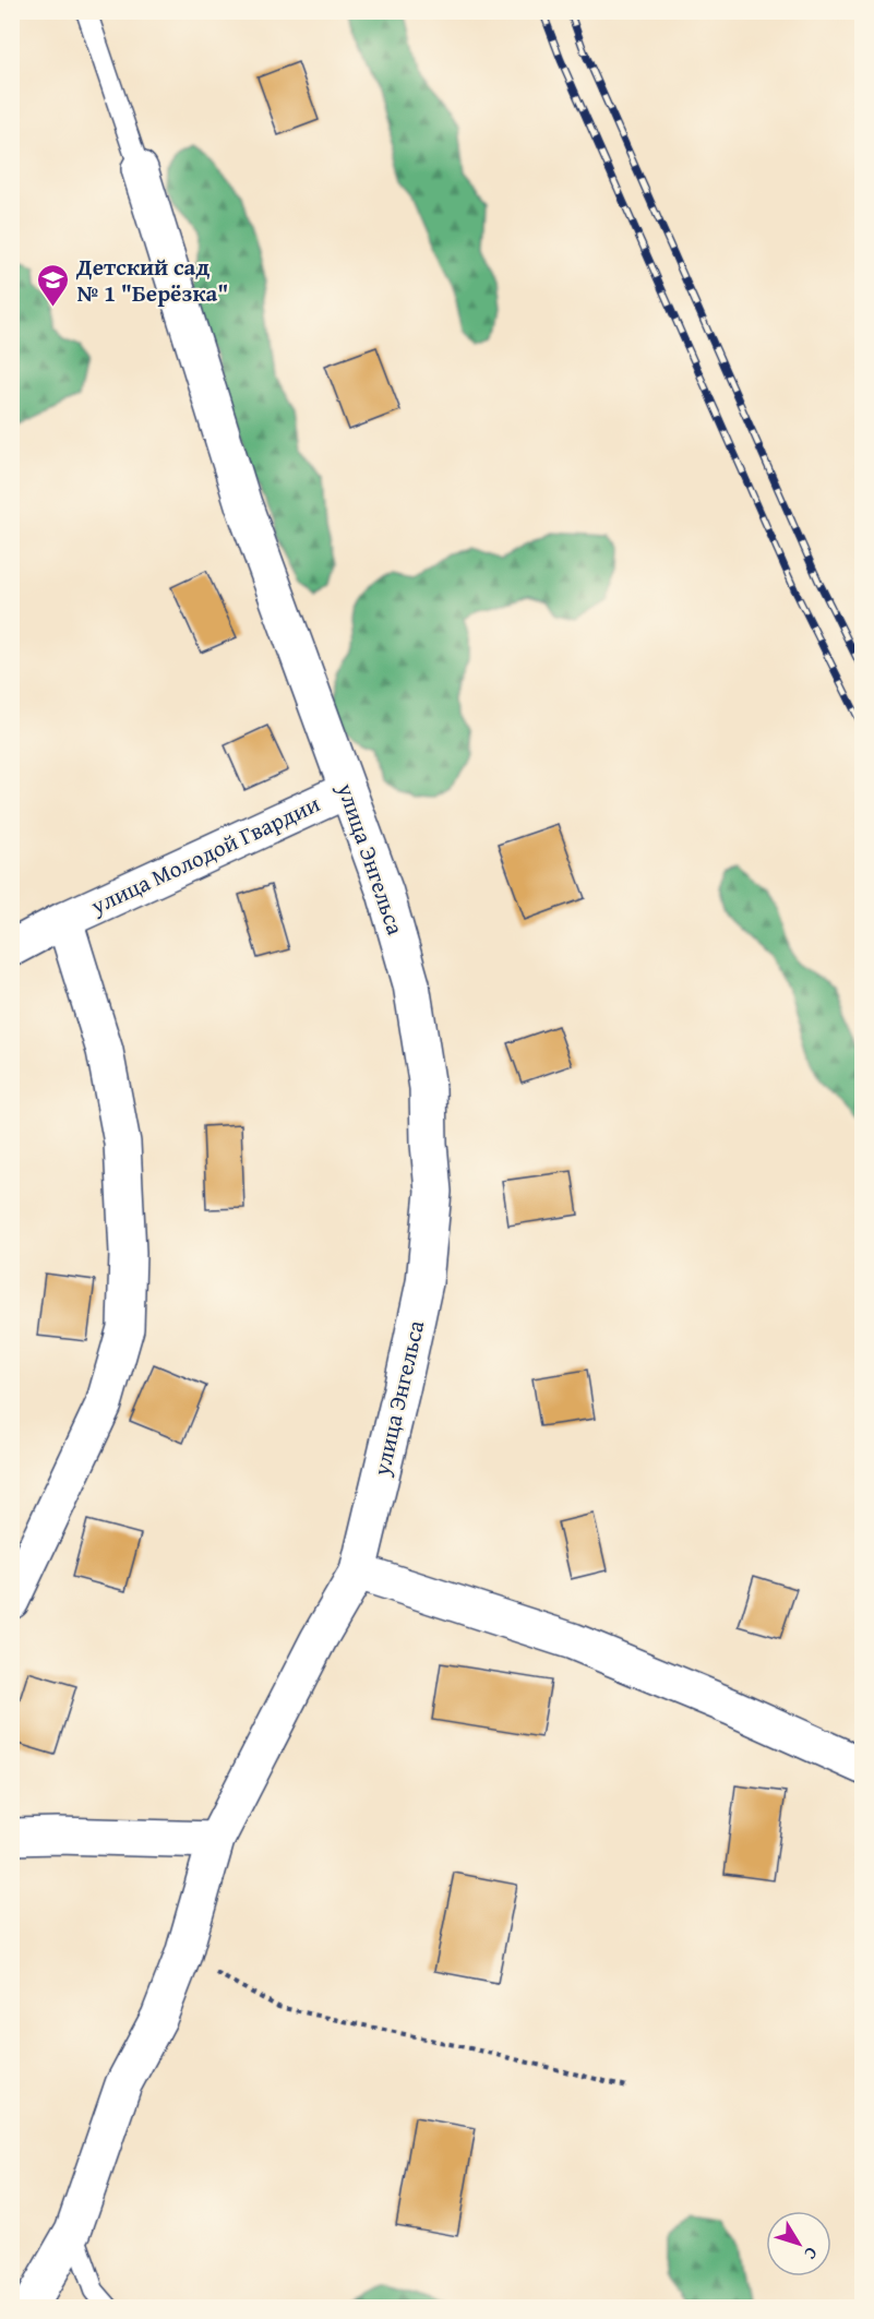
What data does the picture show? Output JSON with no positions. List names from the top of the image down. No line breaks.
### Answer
{"streets":{"street":["улица Молодой Гвардии","улица Энгельса"]},"crossings":[["улица Молодой Гвардии","улица Энгельса"]],"places":{"school or university":["Детский сад № 1 \"Берёзка\""]},"north":"bottom right"}
